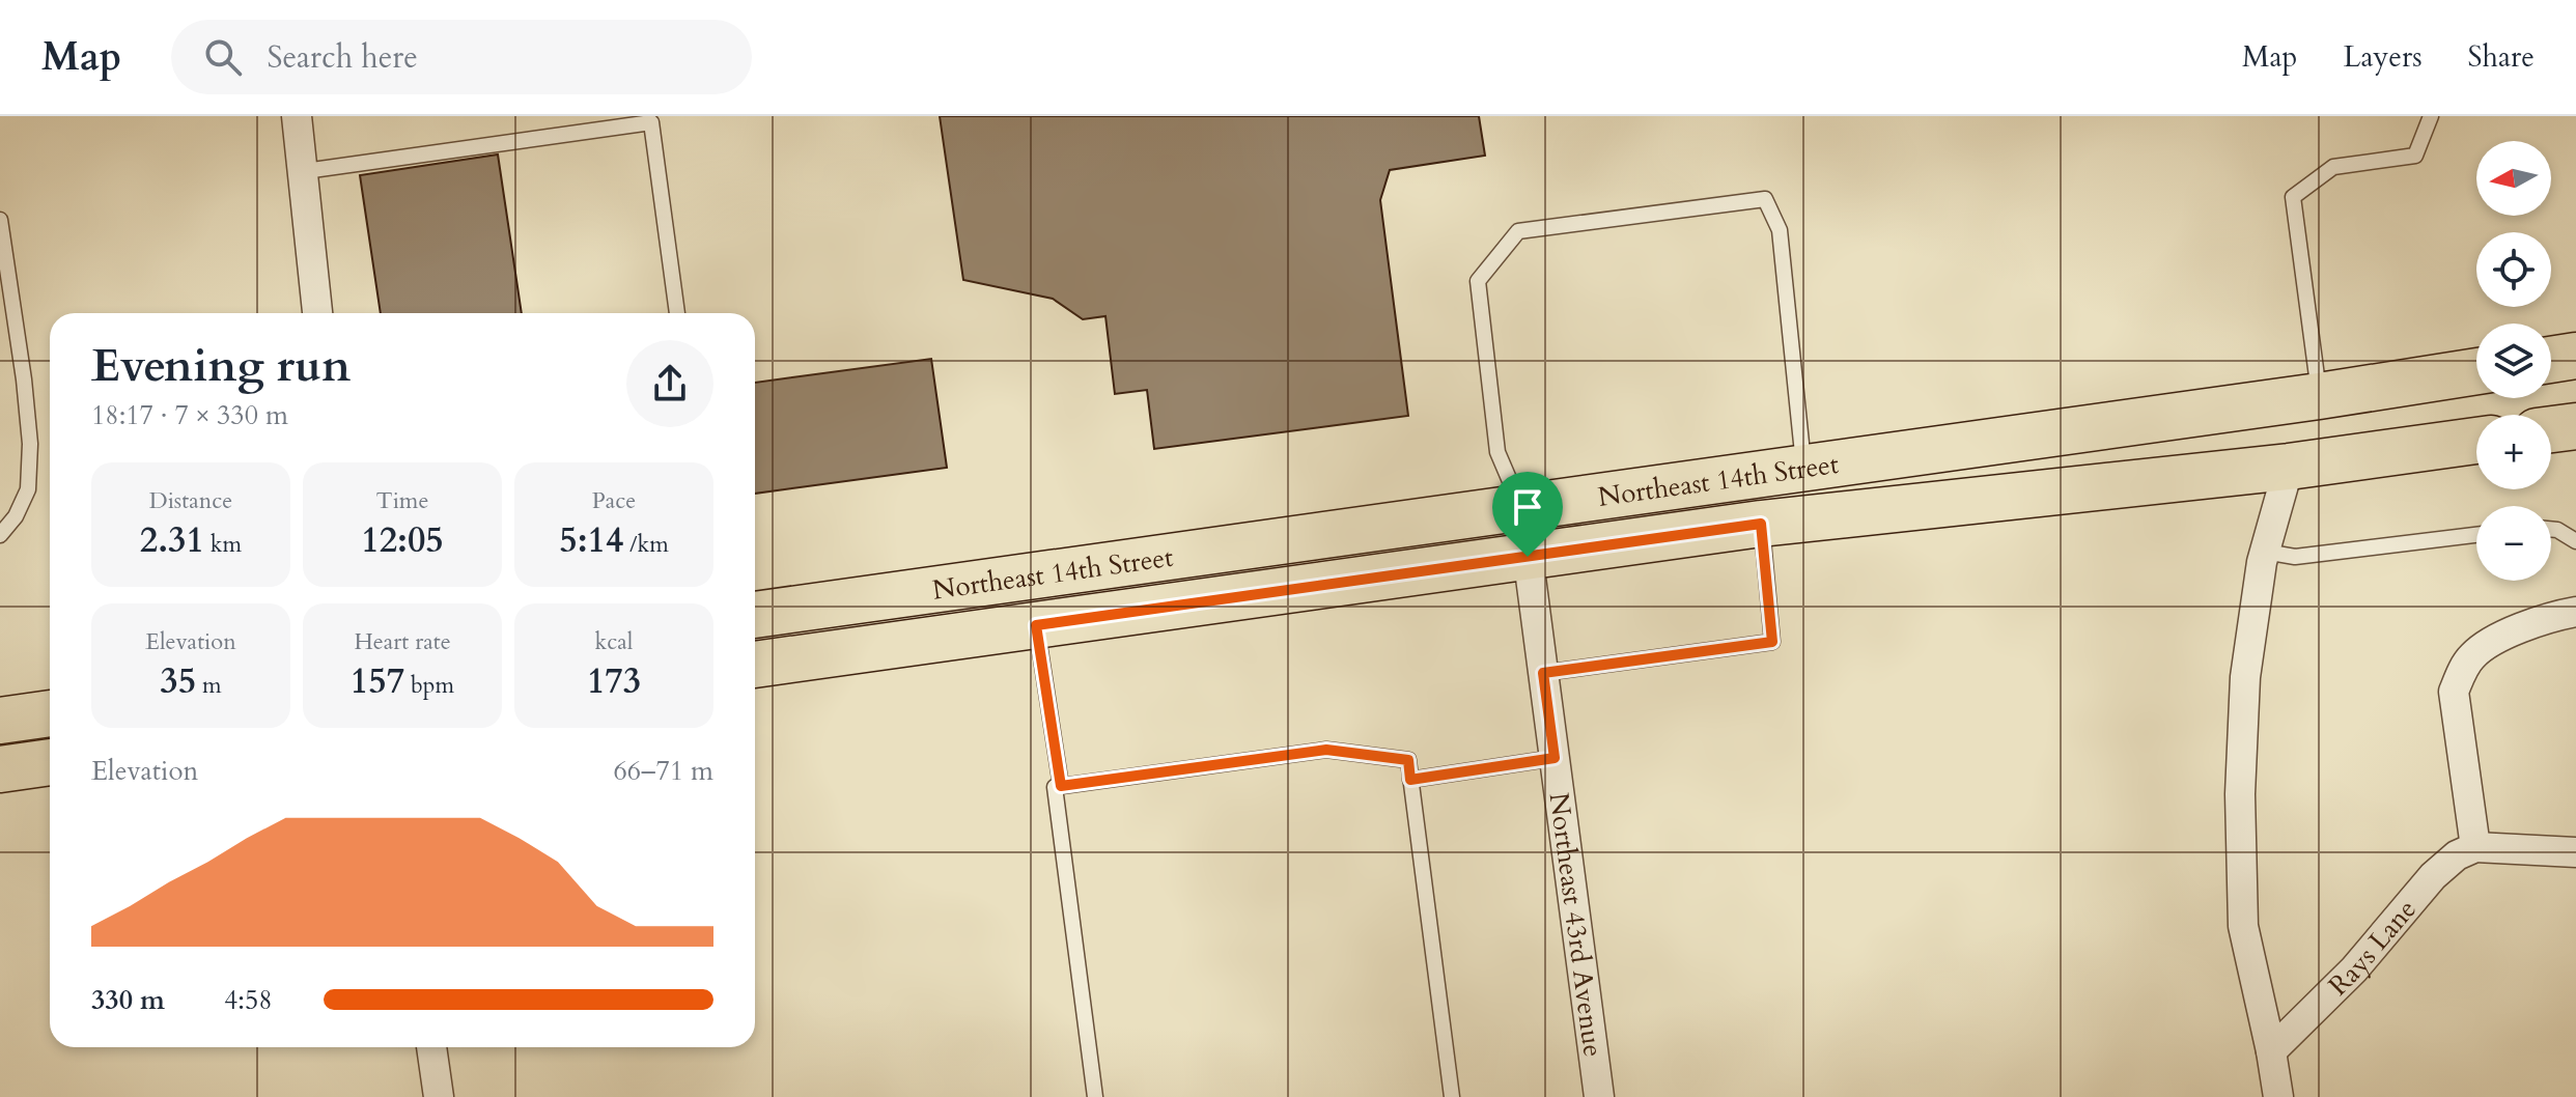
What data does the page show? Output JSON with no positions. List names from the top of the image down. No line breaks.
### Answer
{"streets":{"main road":["Northeast 14th Street"],"street":["Northeast 43rd Avenue","Rays Lane"]},"crossings":[["Northeast 14th Street","Northeast 43rd Avenue"]],"north":"left","page":{"header":"Map","search":"Search here","nav":["Map","Layers","Share"],"map_buttons":["+","−"],"heading":["Evening run","18:17 · 7 × 330 m"],"stats":[["Distance","2.31 km"],["Time","12:05"],["Pace","5:14 /km"],["Elevation","35 m"],["Heart rate","157 bpm"],["kcal","173"]],"chart":["Elevation","66–71 m"],"list":[{"name":"330 m","note":"4:58"}]}}
